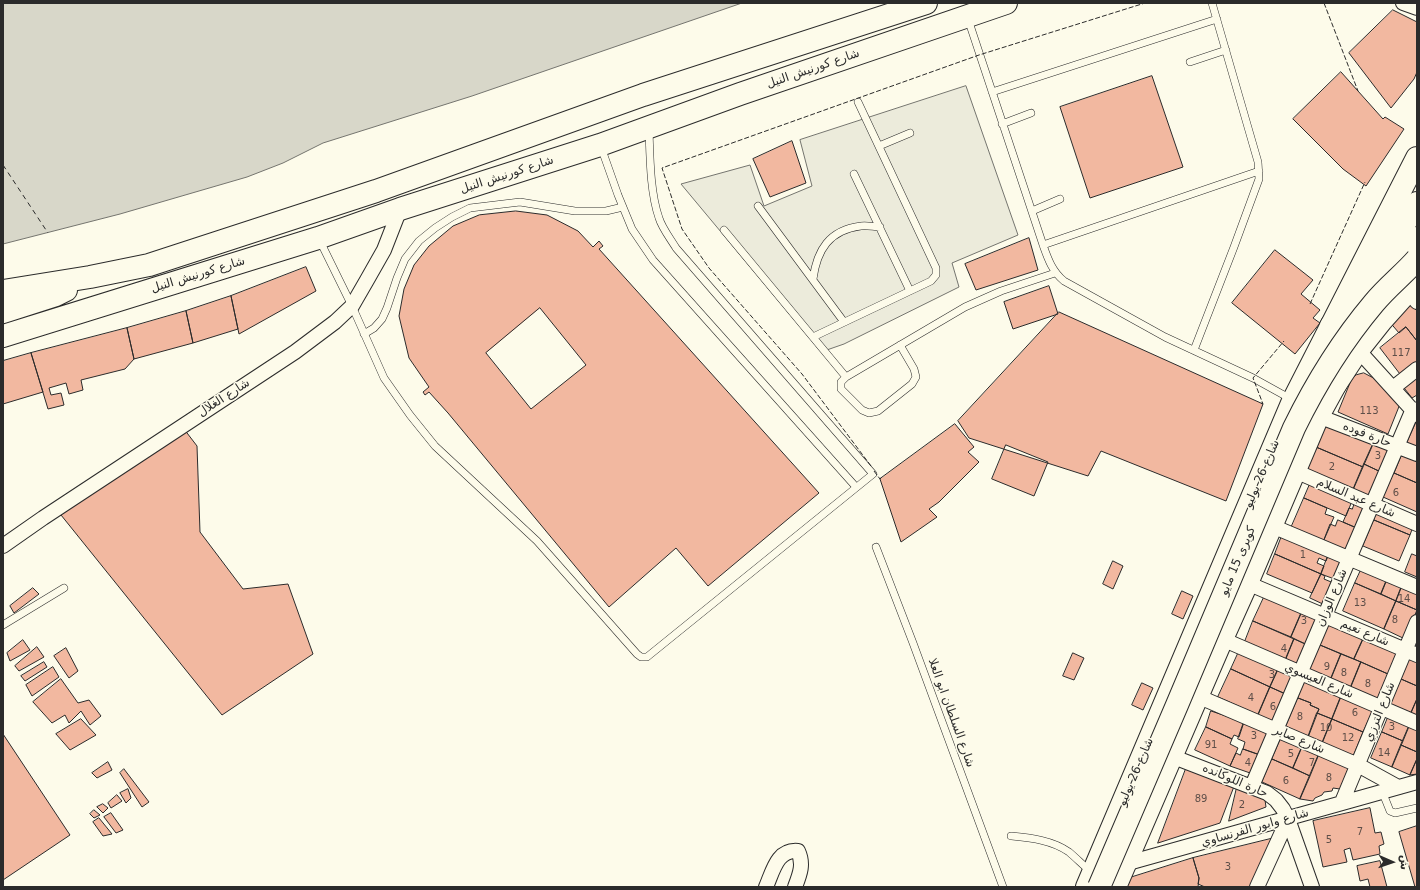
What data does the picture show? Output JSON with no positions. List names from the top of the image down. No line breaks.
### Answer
{"streets":{"main road":["شارع كورنيش النيل","شارع 26 يوليو","كوبرى 15 مايو"],"street":["شارع الغلال","حارة فوده","شارع عبد السلام","شارع الوزان","شارع نعيم","شارع العيسوي","شارع الترزي","شارع صابر","حارة اللوكانده","شارع وابور الفرنساوي"],"lane":["شارع السلطان ابو العلا"]},"crossings":[["شارع كورنيش النيل","شارع الغلال"],["حارة فوده","شارع الوزان"],["شارع 26 يوليو","كوبرى 15 مايو"],["شارع 26 يوليو","شارع وابور الفرنساوي"],["شارع عبد السلام","شارع الوزان"],["كوبرى 15 مايو","شارع وابور الفرنساوي"],["شارع الوزان","شارع نعيم"],["شارع الوزان","شارع العيسوي"],["شارع الوزان","شارع صابر"],["شارع الوزان","حارة اللوكانده"],["شارع نعيم","شارع الترزي"],["شارع العيسوي","شارع الترزي"],["شارع الترزي","شارع صابر"],["شارع الترزي","شارع وابور الفرنساوي"],["شارع صابر","شارع وابور الفرنساوي"],["حارة اللوكانده","شارع وابور الفرنساوي"]],"house_numbers":["117","113","3","2","6","1","14","13","8","3","4","9","8","3","8","4","6","6","8","3","10","3","12","91","14","5","4","7","8","6","89","2","7","5","3"],"north":"right"}
